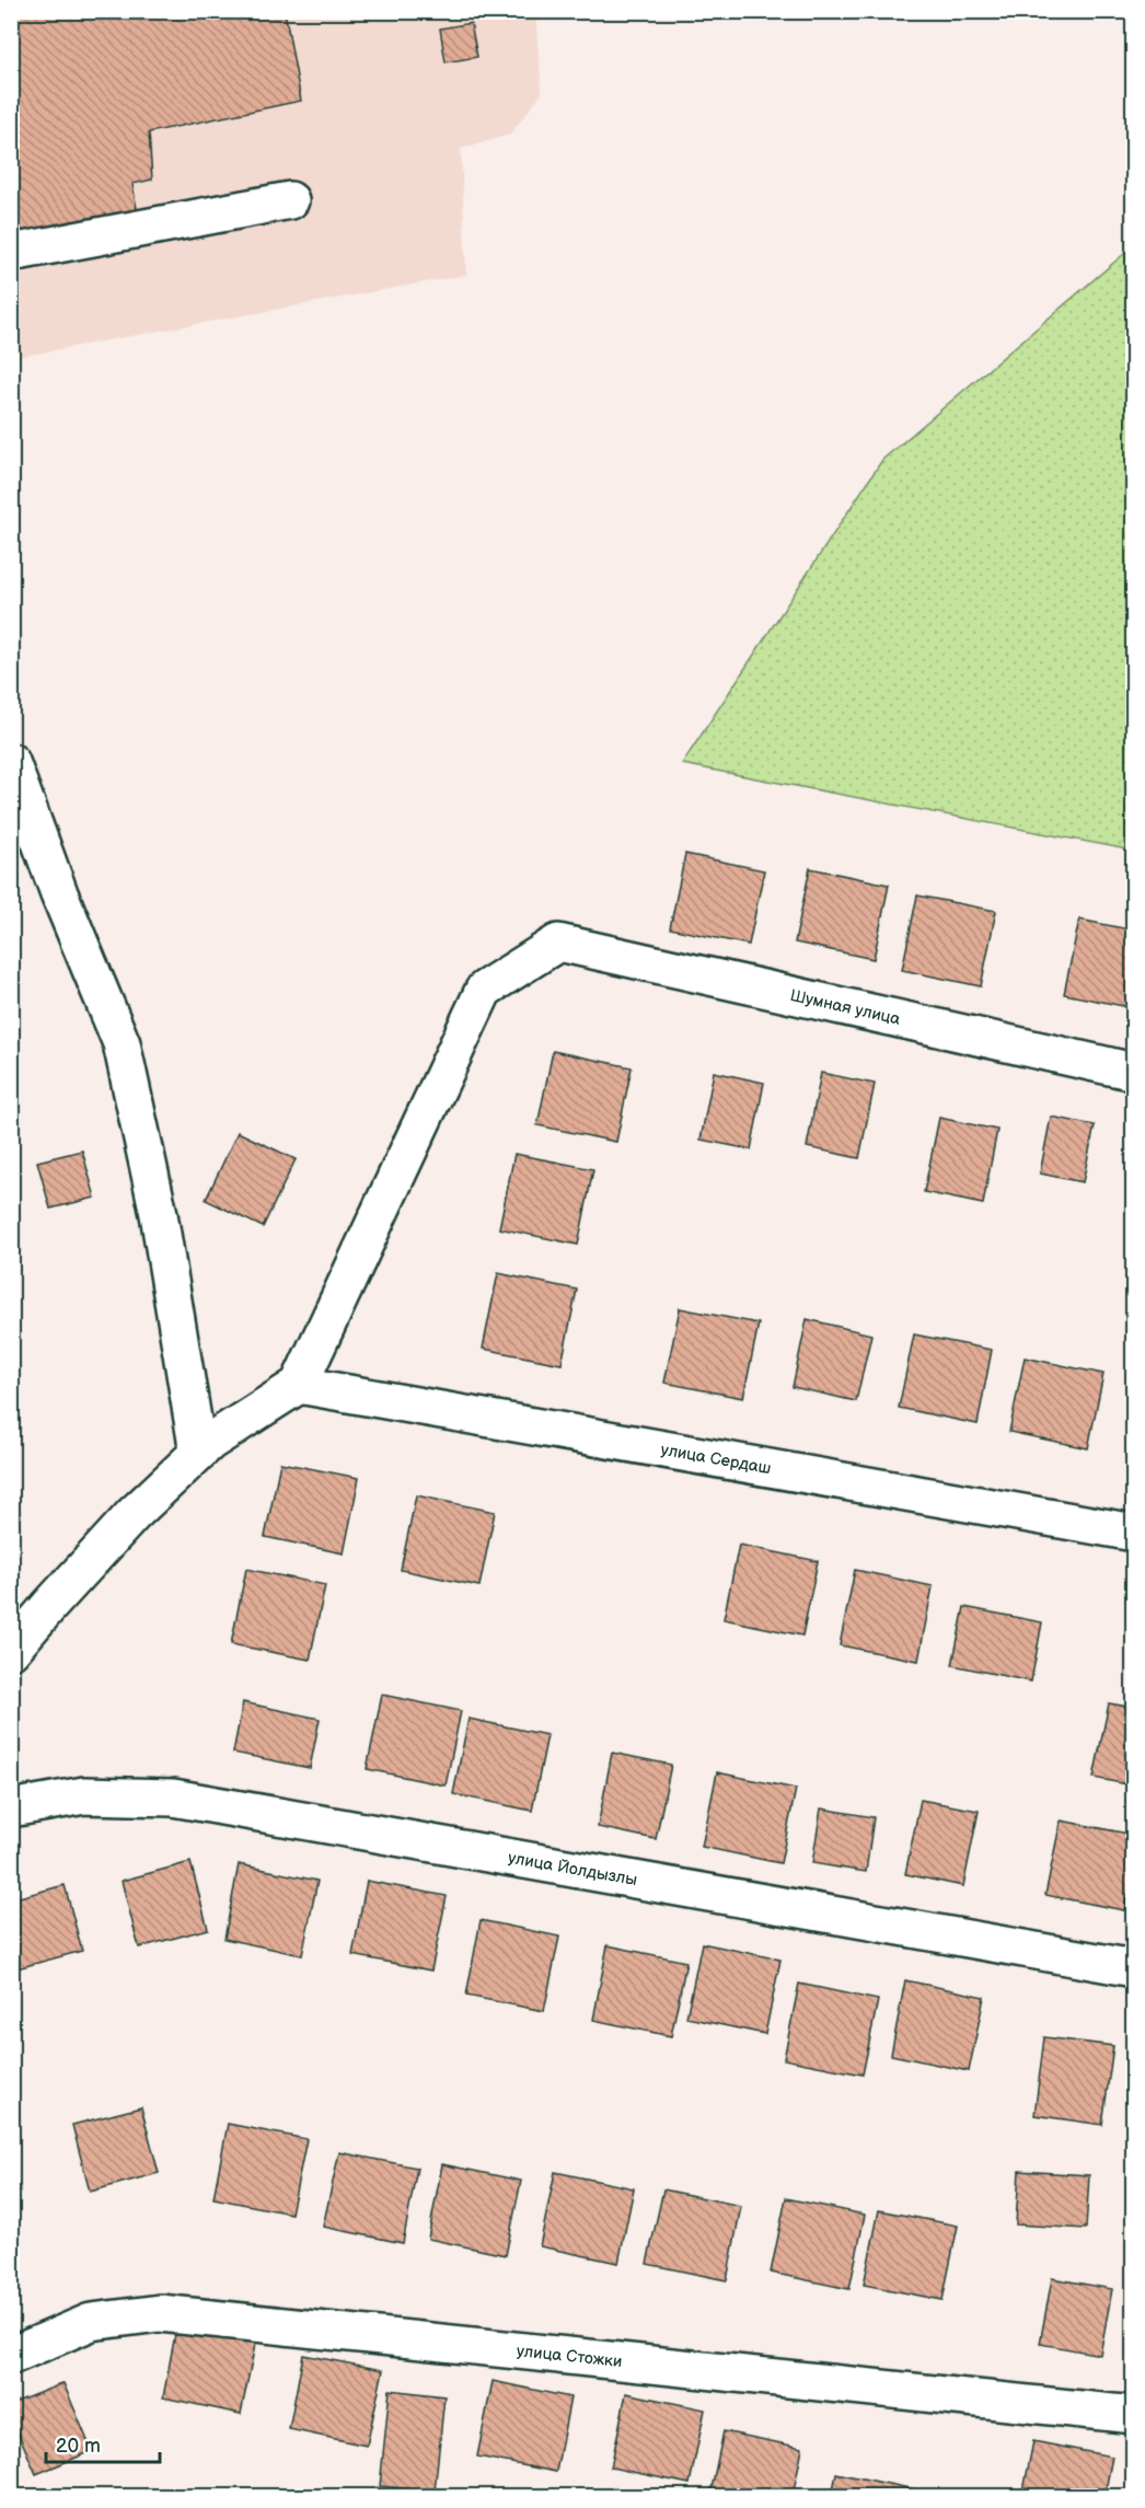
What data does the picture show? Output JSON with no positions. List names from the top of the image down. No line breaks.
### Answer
{"streets":{"street":["Шумная улица","улица Сердаш","улица Йолдызлы","улица Стожки"]},"crossings":[["Шумная улица","улица Сердаш"]],"scale_bar":"20 m"}
